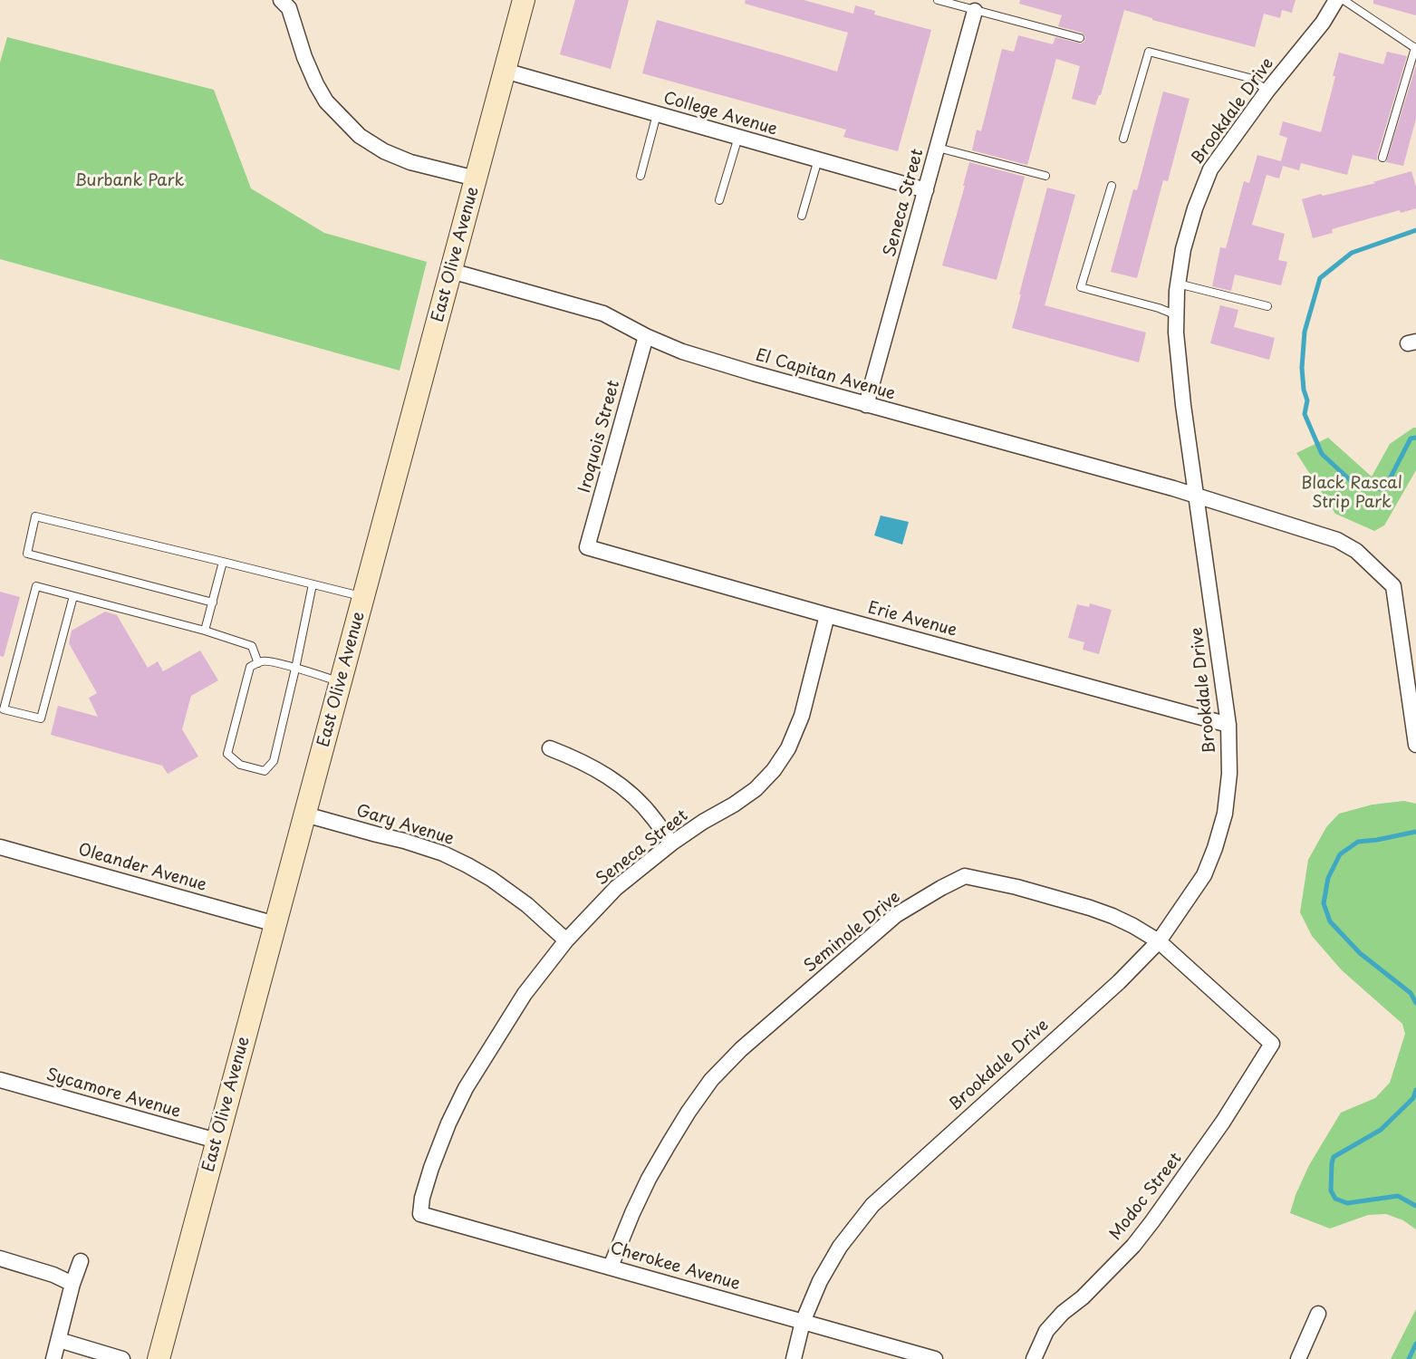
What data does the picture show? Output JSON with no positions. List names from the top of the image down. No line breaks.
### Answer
{"streets":{"main road":["East Olive Avenue"],"street":["Brookdale Drive","College Avenue","Seneca Street","El Capitan Avenue","Iroquois Street","Erie Avenue","Gary Avenue","Oleander Avenue","Seminole Drive","Sycamore Avenue","Modoc Street","Cherokee Avenue"]},"crossings":[["Brookdale Drive","El Capitan Avenue"],["Brookdale Drive","Erie Avenue"],["Brookdale Drive","Seminole Drive"],["Brookdale Drive","Cherokee Avenue"],["College Avenue","Seneca Street"],["College Avenue","East Olive Avenue"],["Seneca Street","El Capitan Avenue"],["Seneca Street","Erie Avenue"],["Seneca Street","Gary Avenue"],["Seneca Street","Cherokee Avenue"],["East Olive Avenue","El Capitan Avenue"],["East Olive Avenue","Gary Avenue"],["East Olive Avenue","Oleander Avenue"],["East Olive Avenue","Sycamore Avenue"],["El Capitan Avenue","Iroquois Street"],["Iroquois Street","Erie Avenue"],["Seminole Drive","Modoc Street"],["Seminole Drive","Cherokee Avenue"]],"parks":["Burbank Park","Black Rascal Strip Park"]}
